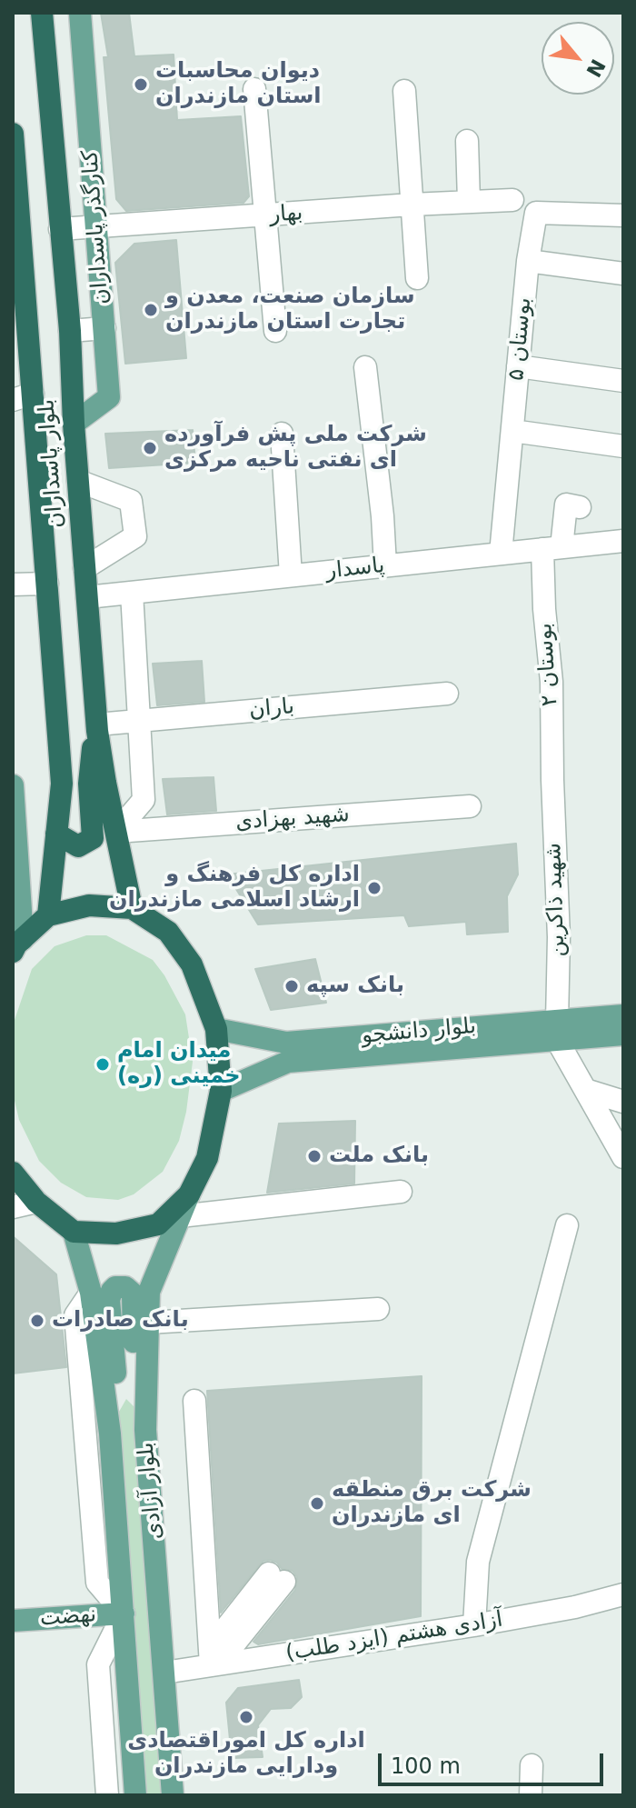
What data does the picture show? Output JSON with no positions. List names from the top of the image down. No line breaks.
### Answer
{"streets":{"highway":["بلوار پاسداران"],"main road":["کنارگذر پاسداران","بلوار دانشجو","بلوار آزادی","نهضت"],"street":["بهار","بوستان ۵","پاسدار","بوستان ۲","باران","شهید بهزادی","شهید ذاکرین","آزادی هشتم (ایزد طلب)"]},"crossings":[["بهار","کنارگذر پاسداران"],["بهار","بلوار پاسداران"],["کنارگذر پاسداران","بلوار پاسداران"],["بوستان ۵","پاسدار"],["بلوار پاسداران","پاسدار"],["بلوار پاسداران","باران"],["بلوار پاسداران","شهید بهزادی"],["پاسدار","بوستان ۲"],["بوستان ۲","شهید ذاکرین"],["شهید ذاکرین","بلوار دانشجو"],["بلوار آزادی","نهضت"],["بلوار آزادی","آزادی هشتم (ایزد طلب)"]],"places":["دیوان محاسبات استان مازندران","سازمان صنعت، معدن و تجارت استان مازندران","شرکت ملی پش فرآورده ای نفتی ناحیه مرکزی","اداره کل فرهنگ و ارشاد اسلامی مازندران","بانک سپه","میدان امام خمینی (ره)","بانک ملت","بانک صادرات","شرکت برق منطقه ای مازندران","اداره کل اموراقتصادی ودارایی مازندران"],"scale_bar":"100 m","north":"bottom right"}
